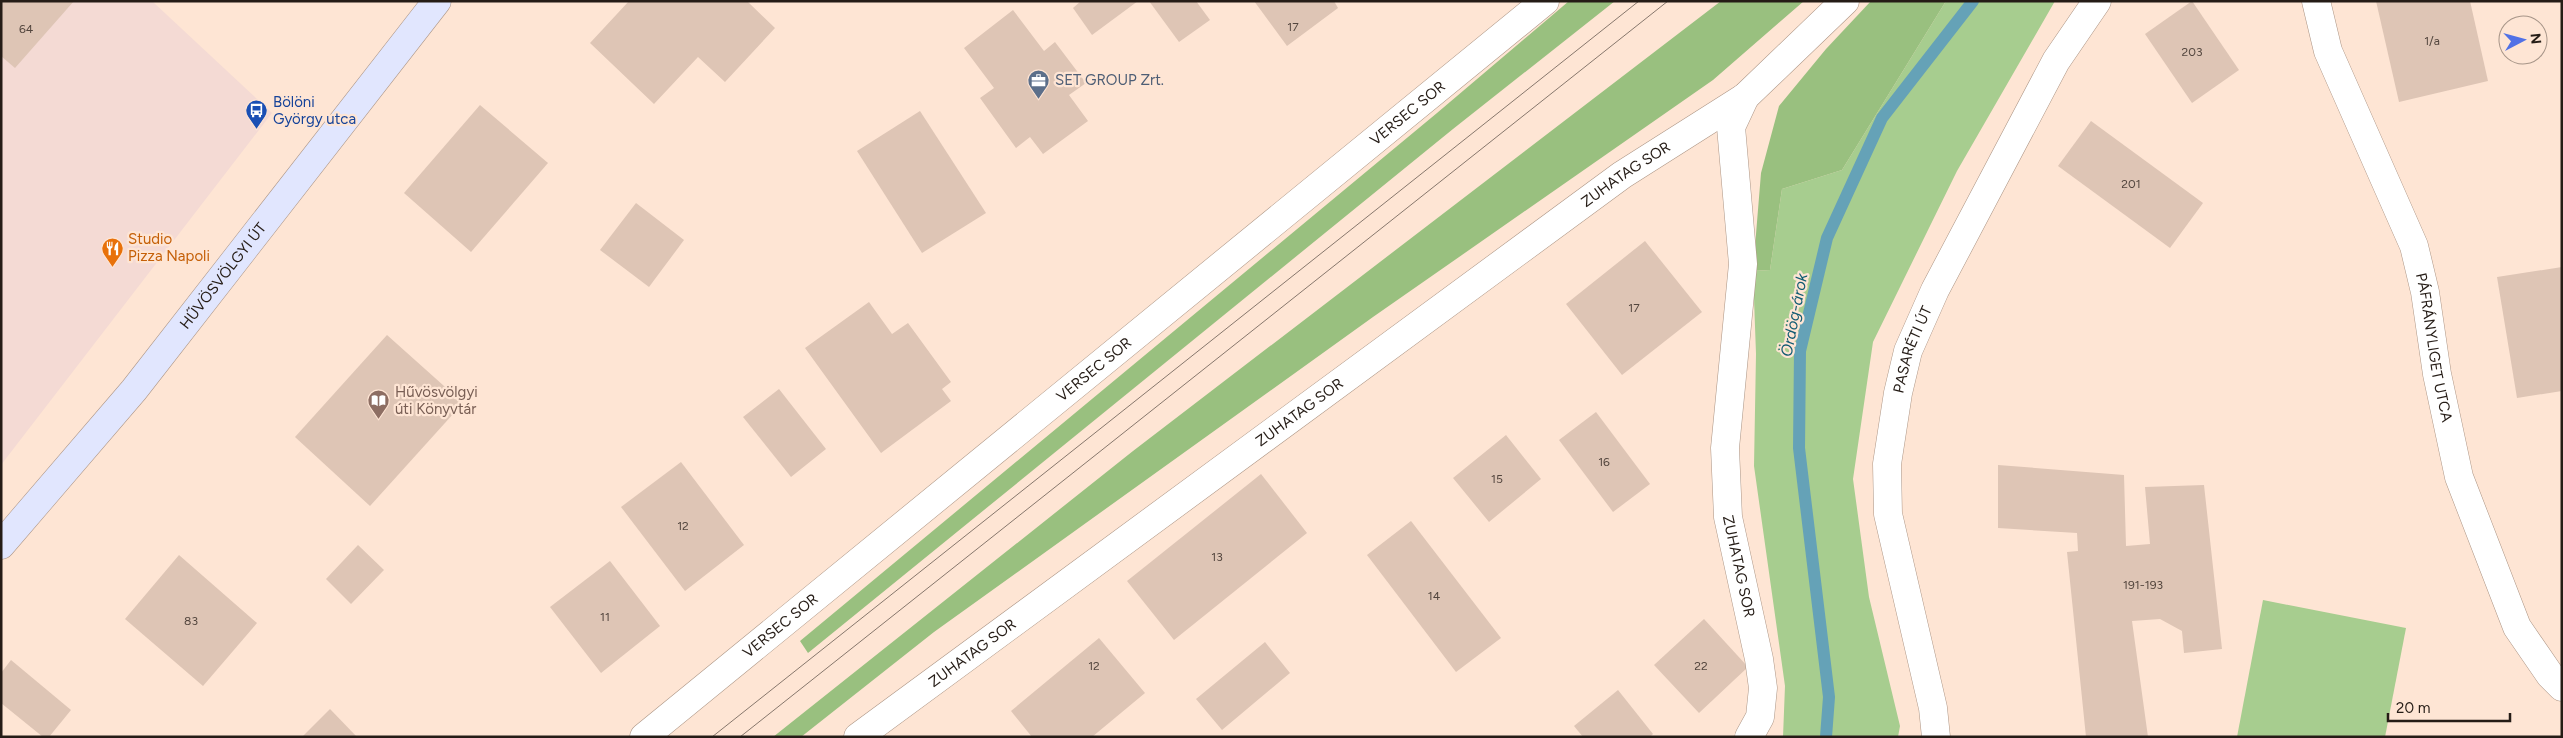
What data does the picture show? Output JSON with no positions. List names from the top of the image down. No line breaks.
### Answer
{"streets":{"main road":["HŰVÖSVÖLGYI ÚT"],"street":["VERSEC SOR","ZUHATAG SOR","PÁFRÁNYLIGET UTCA","PASARÉTI ÚT"]},"water":["Ördög-árok"],"places":{"office":["SET GROUP Zrt."],"bus stop":["Bölöni György utca"],"restaurant":["Studio Pizza Napoli"],"library":["Hűvösvölgyi úti Könyvtár"]},"house_numbers":["17","64","1/a","203","201","17","16","15","12","13","191-193","14","11","83","12","22"],"scale_bar":"20 m","north":"right"}
